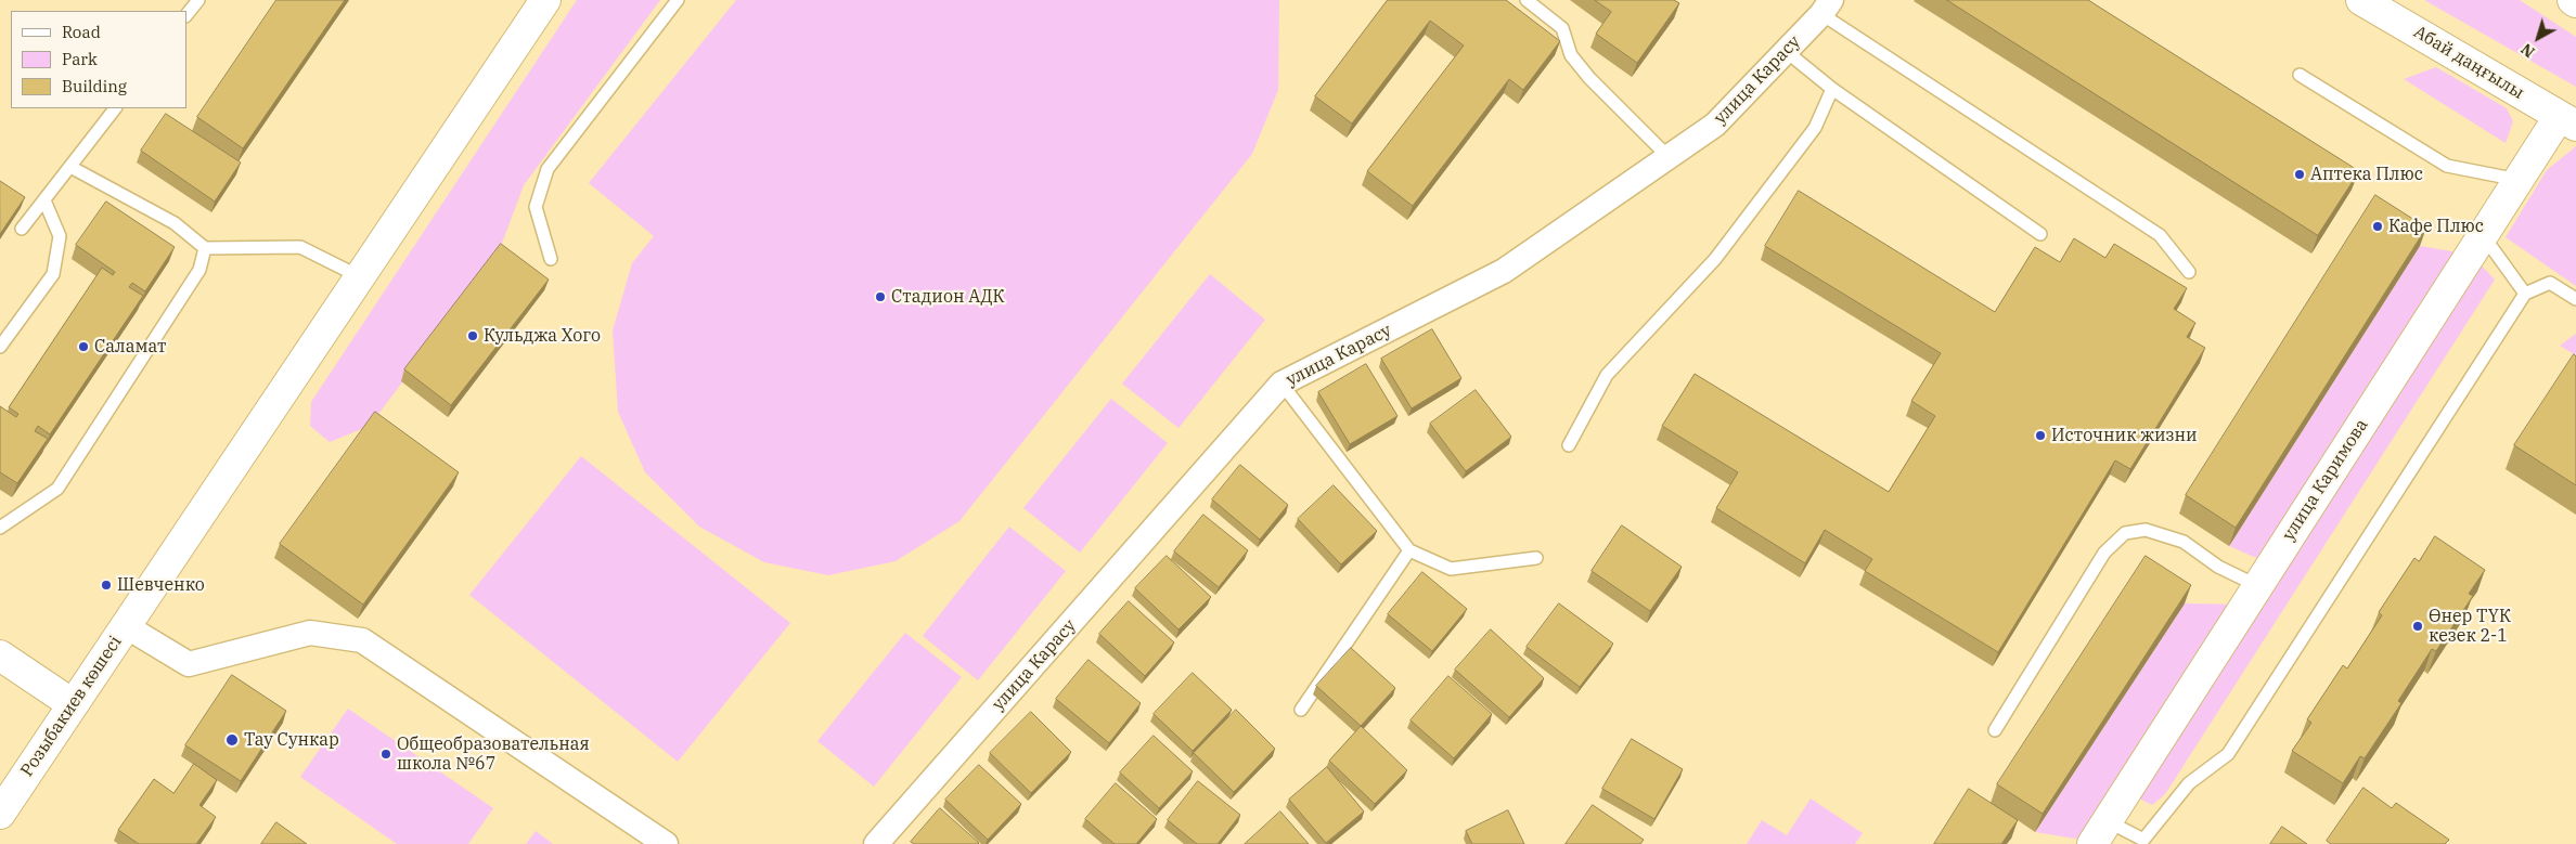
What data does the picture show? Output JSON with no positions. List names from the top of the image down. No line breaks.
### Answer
{"streets":{"main road":["Абай даңғылы","улица Каримова","Розыбакиев көшесі"],"street":["улица Карасу"]},"crossings":[["Абай даңғылы","улица Каримова"]],"places":["Аптека Плюс","Кафе Плюс","Стадион АДК","Кульджа Хого","Саламат","Источник жизни","Шевченко","Өнер ТҮК кезек 2-1","Тау Сункар","Общеобразовательная школа №67"],"legend":["Road","Park","Building"],"north":"bottom left"}
